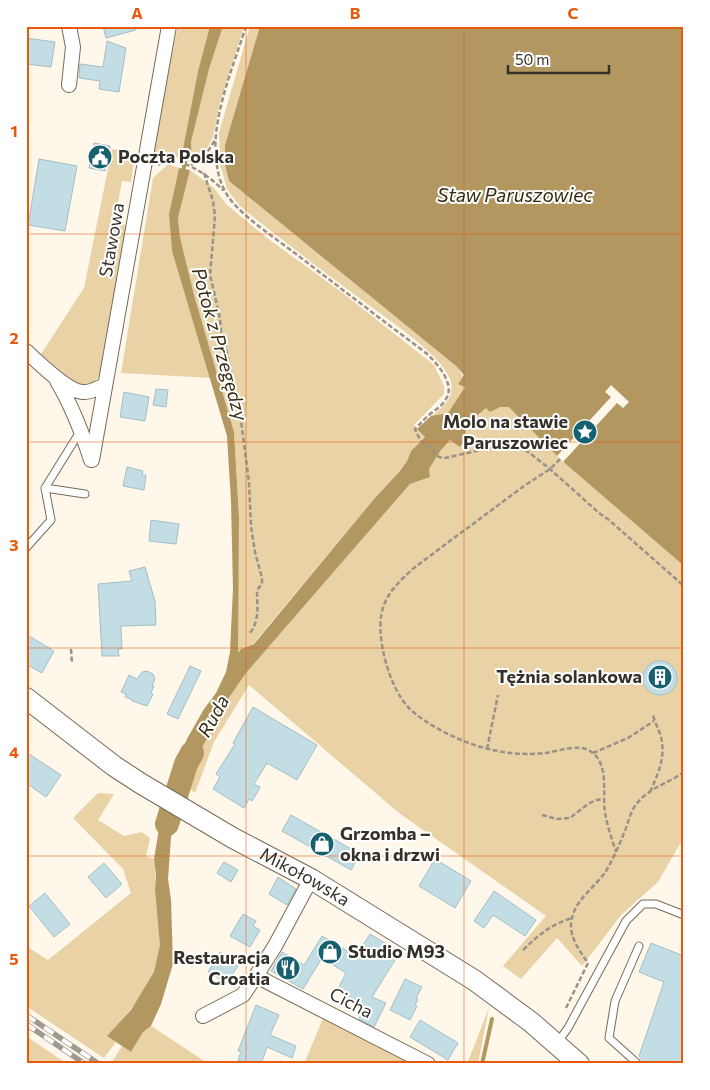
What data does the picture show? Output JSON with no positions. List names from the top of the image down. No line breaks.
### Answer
{"streets":{"main road":["Mikołowska"],"street":["Stawowa","Cicha"]},"water":["Staw Paruszowiec","Potok z Przegędzy","Ruda"],"places":{"public building":["Poczta Polska"],"place":["Molo na stawie Paruszowiec"],"building":["Tężnia solankowa"],"shop":["Grzomba – okna i drzwi","Studio M93"],"restaurant":["Restauracja Croatia"]},"scale_bar":"50 m","grid":{"columns":["A","B","C"],"rows":["1","2","3","4","5"]}}
